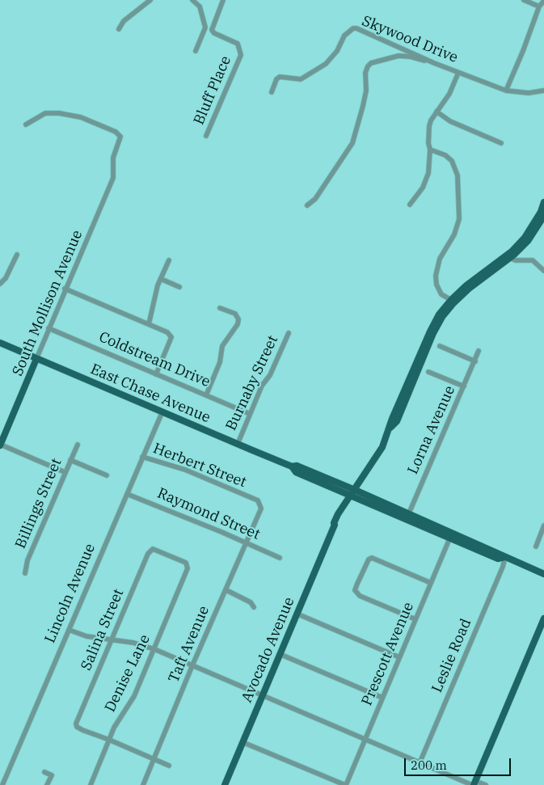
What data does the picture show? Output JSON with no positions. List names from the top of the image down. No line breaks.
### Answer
{"streets":{"main road":["South Mollison Avenue","East Chase Avenue","Avocado Avenue"],"street":["Skywood Drive","Bluff Place","Coldstream Drive","Burnaby Street","Lorna Avenue","Herbert Street","Billings Street","Raymond Street","Lincoln Avenue","Salina Street","Taft Avenue","Prescott Avenue","Leslie Road","Denise Lane"]},"crossings":[["South Mollison Avenue","Coldstream Drive"],["South Mollison Avenue","East Chase Avenue"],["Coldstream Drive","Burnaby Street"],["Burnaby Street","East Chase Avenue"],["East Chase Avenue","Lorna Avenue"],["East Chase Avenue","Lincoln Avenue"],["East Chase Avenue","Avocado Avenue"],["East Chase Avenue","Prescott Avenue"],["East Chase Avenue","Leslie Road"],["Herbert Street","Lincoln Avenue"],["Herbert Street","Taft Avenue"],["Raymond Street","Lincoln Avenue"],["Raymond Street","Taft Avenue"],["Salina Street","Denise Lane"]],"scale_bar":"200 m"}
